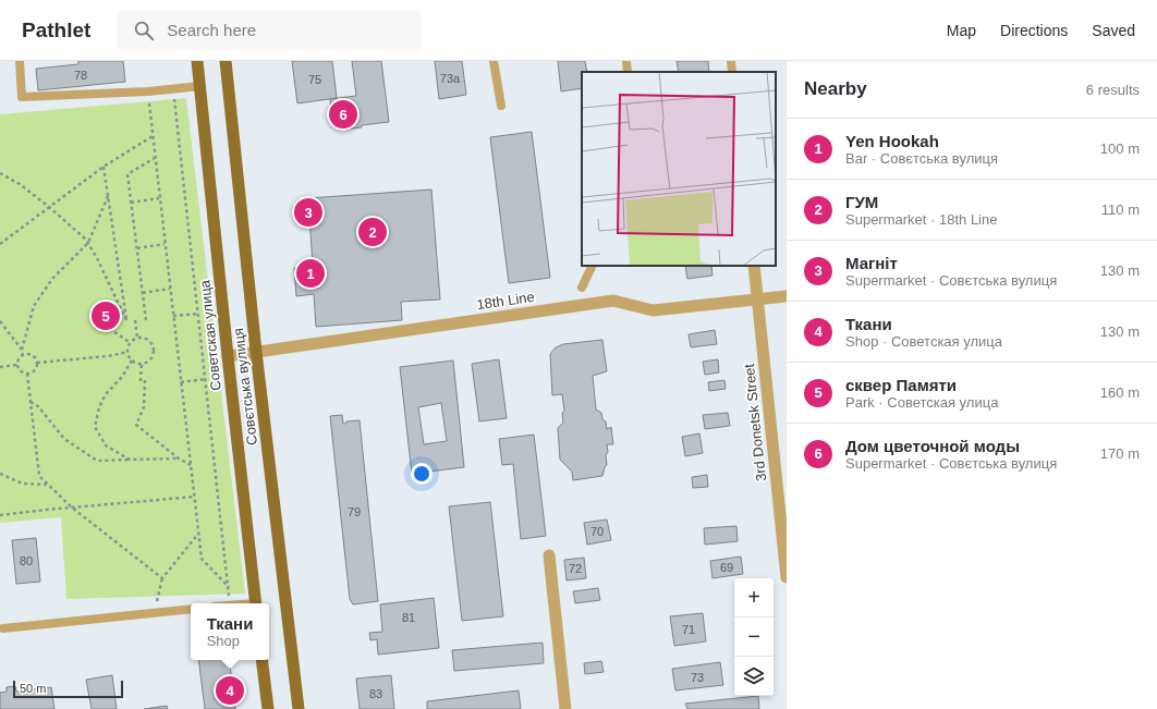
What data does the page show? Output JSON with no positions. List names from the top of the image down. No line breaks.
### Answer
{"streets":{"main road":["Советская улица","Совєтська вулиця"],"street":["18th Line","3rd Donetsk Street"]},"crossings":[["18th Line","Советская улица"],["18th Line","Совєтська вулиця"],["18th Line","3rd Donetsk Street"]],"house_numbers":["78","73а","75","79","70","80","69","72","81","71","73","83"],"scale_bar":"50 m","page":{"header":"Pathlet","search":"Search here","nav":["Map","Directions","Saved"],"heading":["Nearby","6 results"],"pins":["6","3","2","1","5","4"],"list":[{"mark":"1","name":"Yen Hookah","note":"Bar · Совєтська вулиця","value":"100 m"},{"mark":"2","name":"ГУМ","note":"Supermarket · 18th Line","value":"110 m"},{"mark":"3","name":"Магніт","note":"Supermarket · Совєтська вулиця","value":"130 m"},{"mark":"4","name":"Ткани","note":"Shop · Советская улица","value":"130 m"},{"mark":"5","name":"сквер Памяти","note":"Park · Советская улица","value":"160 m"},{"mark":"6","name":"Дом цветочной моды","note":"Supermarket · Совєтська вулиця","value":"170 m"}],"map_buttons":["+","−"],"popup":["Ткани","Shop"],"scale":"50 m"}}
